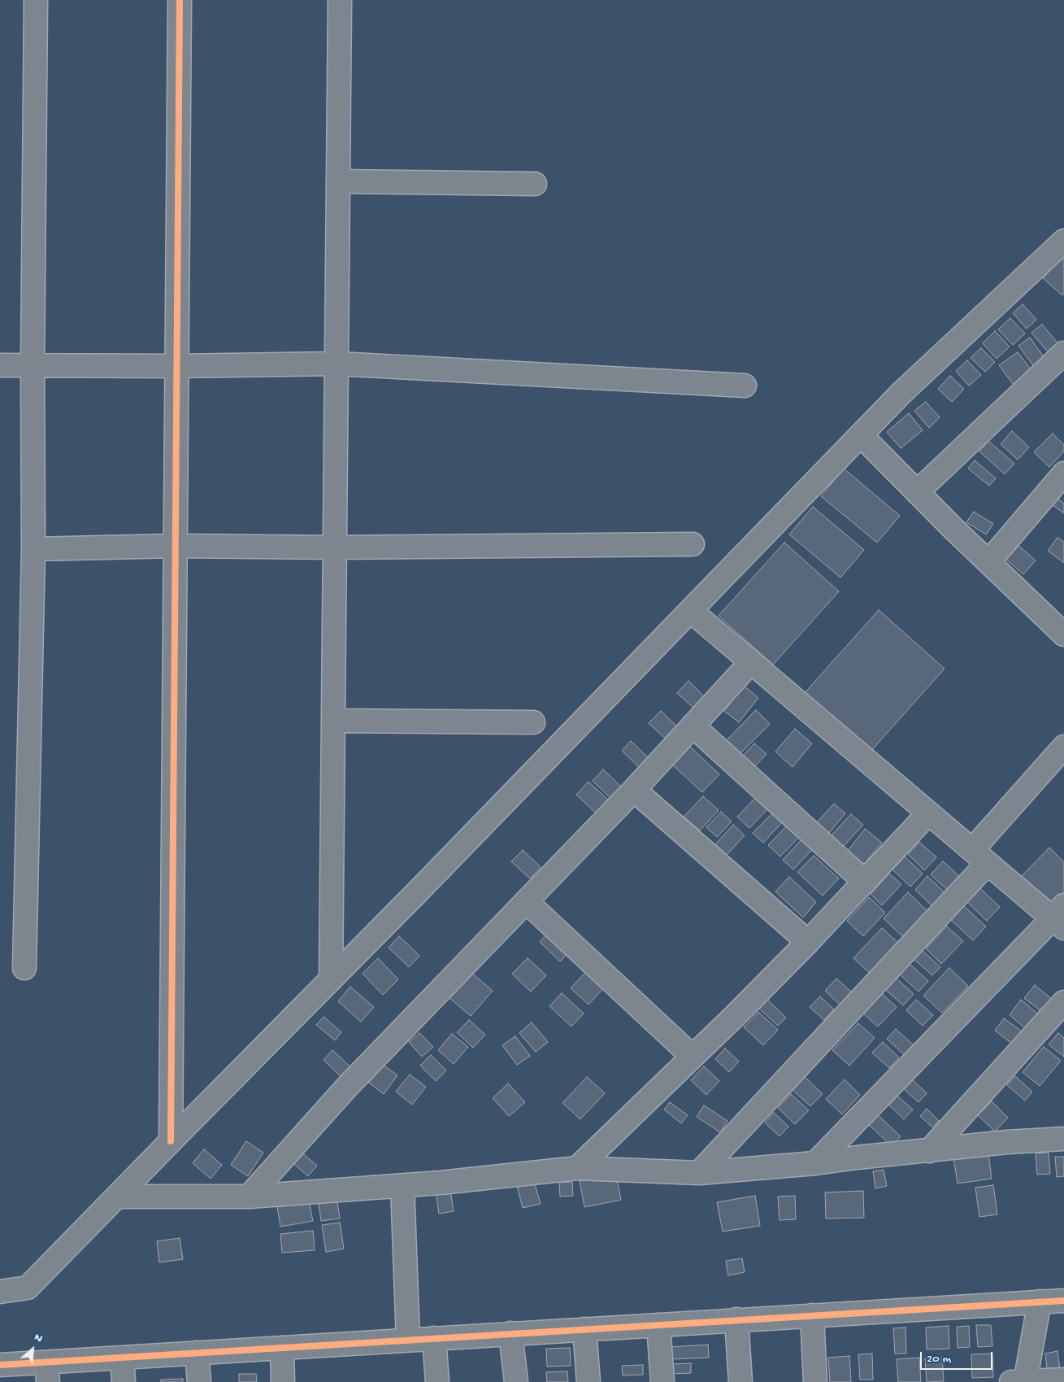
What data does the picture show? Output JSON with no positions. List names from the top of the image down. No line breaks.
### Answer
{"scale_bar":"20 m","north":"top right"}
